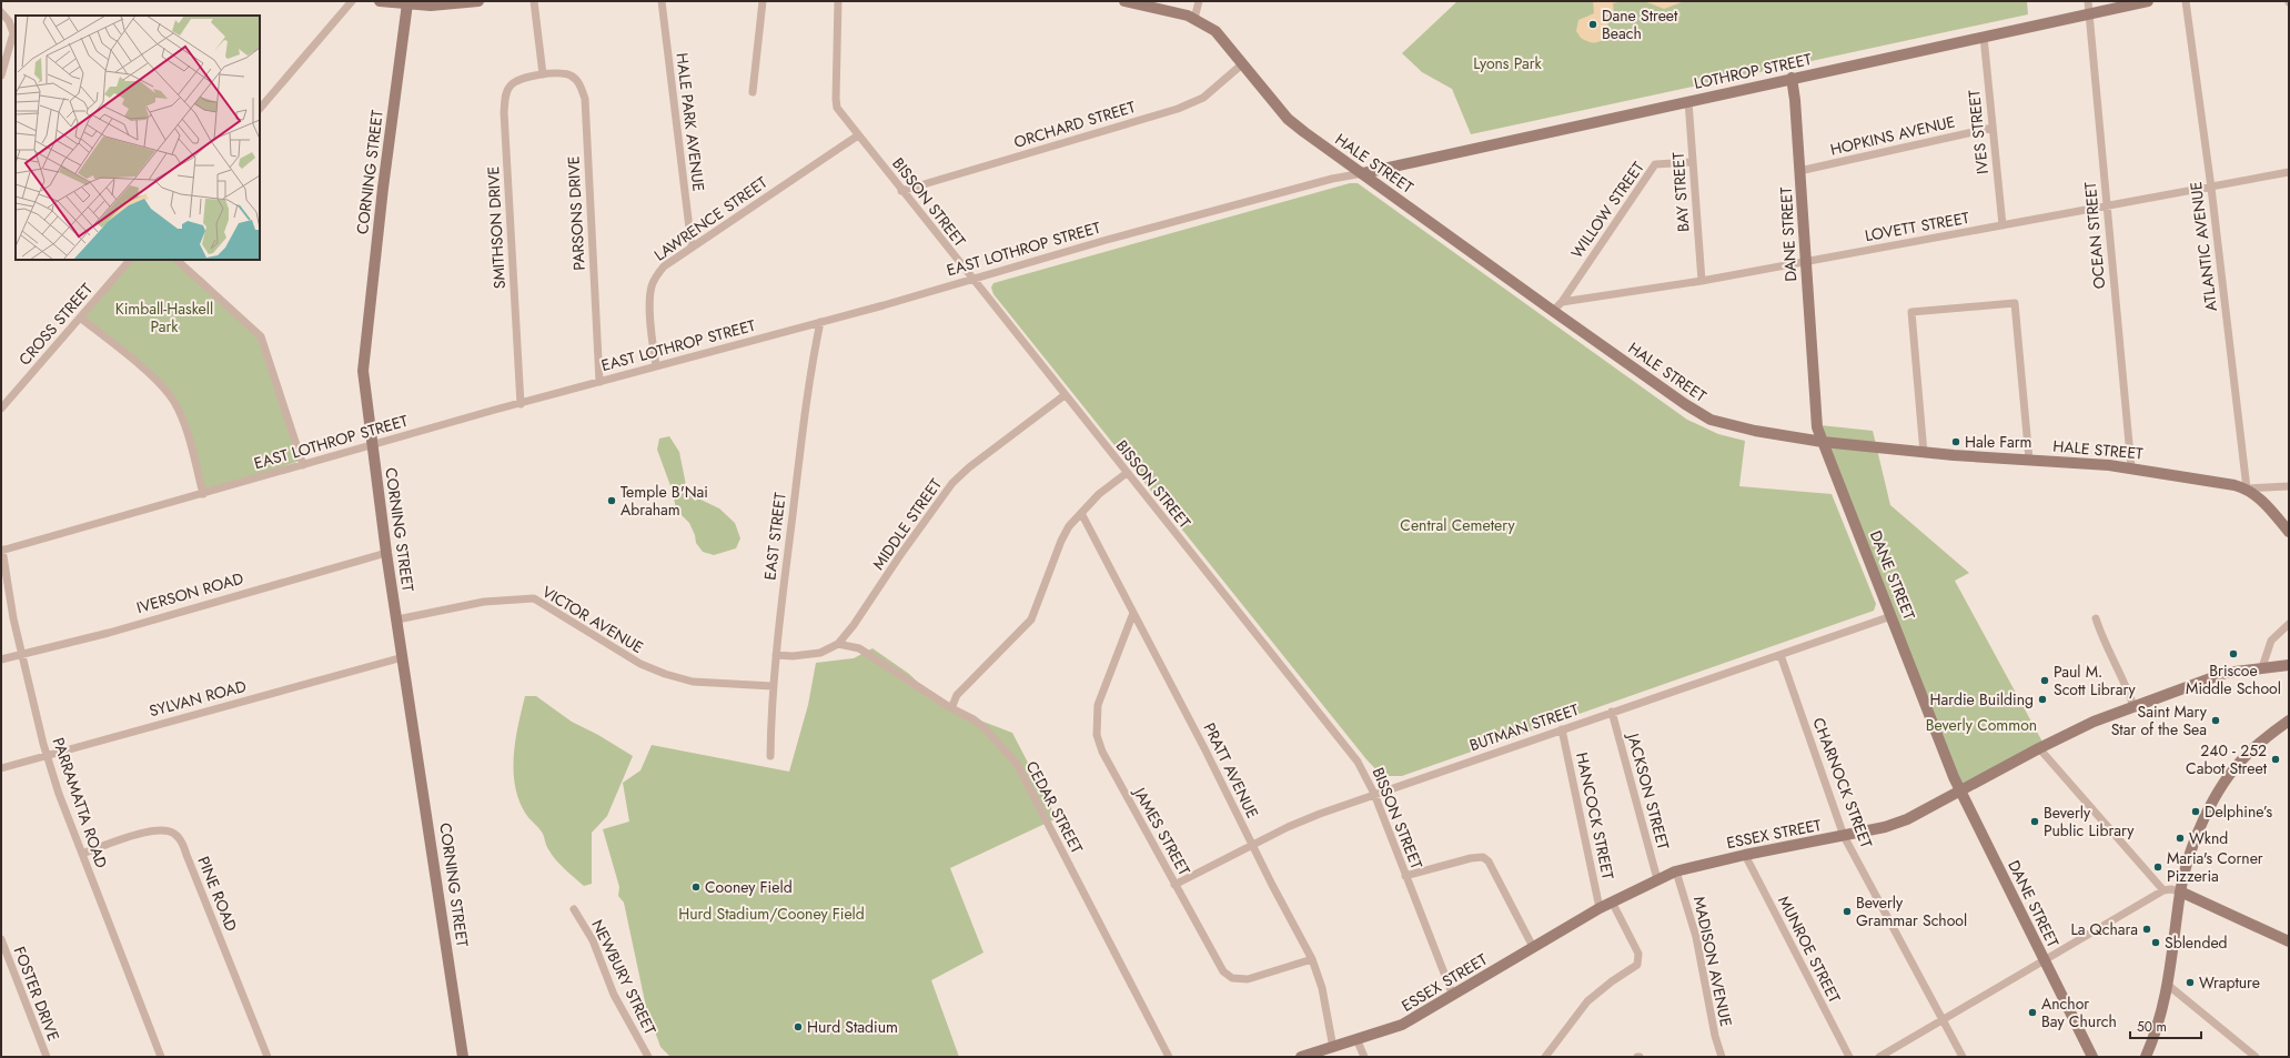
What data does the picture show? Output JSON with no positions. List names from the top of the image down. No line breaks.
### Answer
{"streets":{"main road":["LOTHROP STREET","HALE STREET","CORNING STREET","DANE STREET","ESSEX STREET"],"street":["HALE PARK AVENUE","ORCHARD STREET","IVES STREET","HOPKINS AVENUE","BAY STREET","BISSON STREET","WILLOW STREET","PARSONS DRIVE","LAWRENCE STREET","LOVETT STREET","SMITHSON DRIVE","OCEAN STREET","ATLANTIC AVENUE","EAST LOTHROP STREET","CROSS STREET","MIDDLE STREET","EAST STREET","IVERSON ROAD","VICTOR AVENUE","SYLVAN ROAD","BUTMAN STREET","PRATT AVENUE","CHARNOCK STREET","JACKSON STREET","PARRAMATTA ROAD","CEDAR STREET","HANCOCK STREET","JAMES STREET","PINE ROAD","MUNROE STREET","MADISON AVENUE","NEWBURY STREET","FOSTER DRIVE"]},"crossings":[["LOTHROP STREET","IVES STREET"],["LOTHROP STREET","HALE STREET"],["LOTHROP STREET","BAY STREET"],["LOTHROP STREET","DANE STREET"],["LOTHROP STREET","OCEAN STREET"],["LOTHROP STREET","EAST LOTHROP STREET"],["HALE PARK AVENUE","LAWRENCE STREET"],["ORCHARD STREET","HALE STREET"],["ORCHARD STREET","BISSON STREET"],["IVES STREET","HOPKINS AVENUE"],["IVES STREET","LOVETT STREET"],["HOPKINS AVENUE","DANE STREET"],["HALE STREET","DANE STREET"],["HALE STREET","OCEAN STREET"],["HALE STREET","ATLANTIC AVENUE"],["HALE STREET","EAST LOTHROP STREET"],["CORNING STREET","EAST LOTHROP STREET"],["CORNING STREET","IVERSON ROAD"],["CORNING STREET","VICTOR AVENUE"],["CORNING STREET","SYLVAN ROAD"],["BAY STREET","WILLOW STREET"],["BAY STREET","LOVETT STREET"],["BISSON STREET","LAWRENCE STREET"],["BISSON STREET","EAST LOTHROP STREET"],["BISSON STREET","MIDDLE STREET"],["BISSON STREET","BUTMAN STREET"],["BISSON STREET","ESSEX STREET"],["WILLOW STREET","LOVETT STREET"],["PARSONS DRIVE","SMITHSON DRIVE"],["PARSONS DRIVE","EAST LOTHROP STREET"],["LAWRENCE STREET","EAST LOTHROP STREET"],["LOVETT STREET","DANE STREET"],["LOVETT STREET","OCEAN STREET"],["LOVETT STREET","ATLANTIC AVENUE"],["SMITHSON DRIVE","EAST LOTHROP STREET"],["DANE STREET","BUTMAN STREET"],["DANE STREET","ESSEX STREET"],["EAST LOTHROP STREET","EAST STREET"],["EAST LOTHROP STREET","PARRAMATTA ROAD"],["MIDDLE STREET","EAST STREET"],["MIDDLE STREET","CEDAR STREET"],["EAST STREET","VICTOR AVENUE"],["IVERSON ROAD","PARRAMATTA ROAD"],["SYLVAN ROAD","PARRAMATTA ROAD"],["BUTMAN STREET","PRATT AVENUE"],["BUTMAN STREET","CHARNOCK STREET"],["BUTMAN STREET","JACKSON STREET"],["BUTMAN STREET","HANCOCK STREET"],["BUTMAN STREET","JAMES STREET"],["PRATT AVENUE","JAMES STREET"],["PRATT AVENUE","ESSEX STREET"],["CHARNOCK STREET","ESSEX STREET"],["JACKSON STREET","ESSEX STREET"],["PARRAMATTA ROAD","PINE ROAD"],["HANCOCK STREET","ESSEX STREET"],["ESSEX STREET","MUNROE STREET"],["ESSEX STREET","MADISON AVENUE"]],"parks":["Lyons Park","Kimball-Haskell Park","Central Cemetery","Beverly Common","Hurd Stadium/Cooney Field"],"places":["Dane Street Beach","Hale Farm","Temple B'Nai Abraham","Briscoe Middle School","Paul M. Scott Library","Hardie Building","Saint Mary Star of the Sea","240 - 252 Cabot Street","Delphine’s","Beverly Public Library","Wknd","Maria's Corner Pizzeria","Cooney Field","Beverly Grammar School","La Qchara","Sblended","Wrapture","Anchor Bay Church","Hurd Stadium"],"scale_bar":"50 m"}
